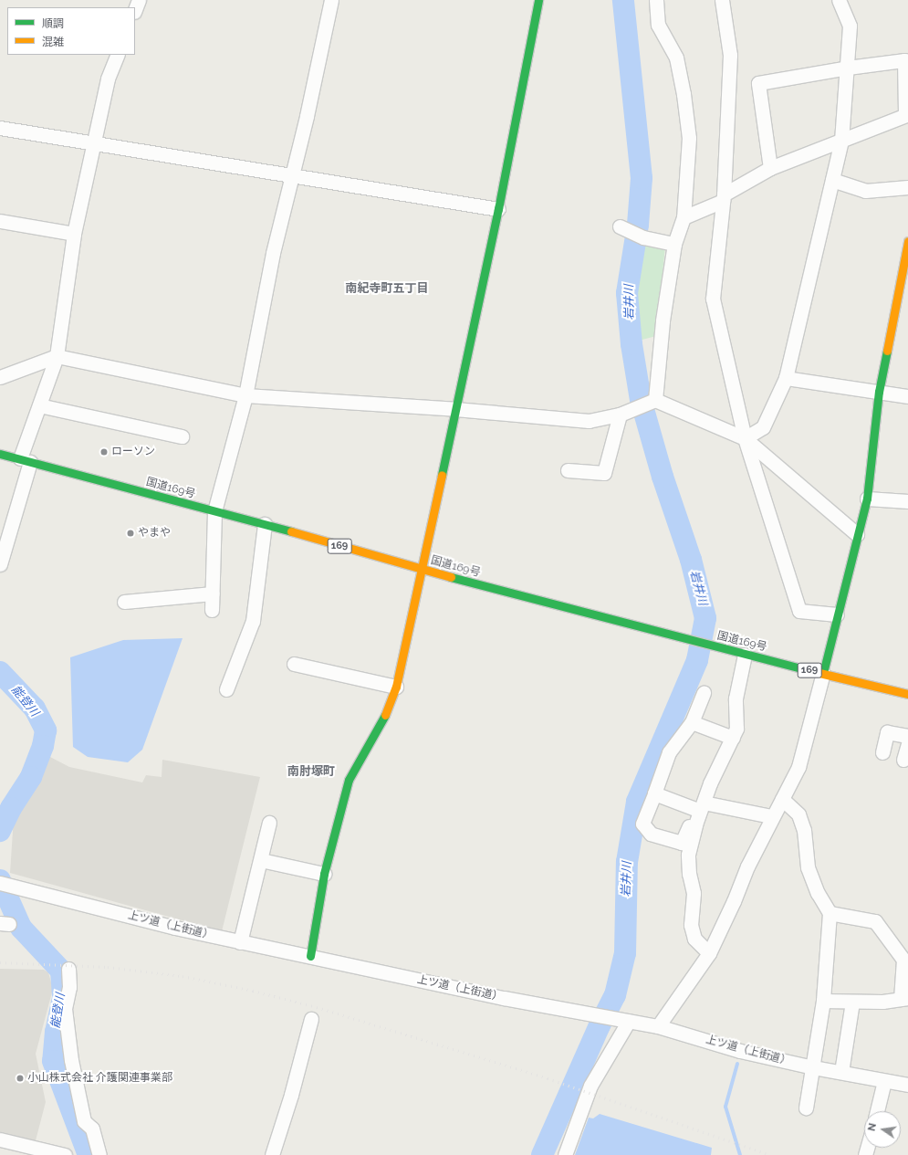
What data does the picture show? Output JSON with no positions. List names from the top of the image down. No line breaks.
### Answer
{"streets":{"main road":["国道169号","169"],"street":["上ツ道（上街道）"]},"districts":["南紀寺町五丁目","南肘塚町"],"water":["岩井川","能登川"],"places":["ローソン","やまや","小山株式会社 介護関連事業部"],"legend":["順調","混雑"],"north":"left"}
